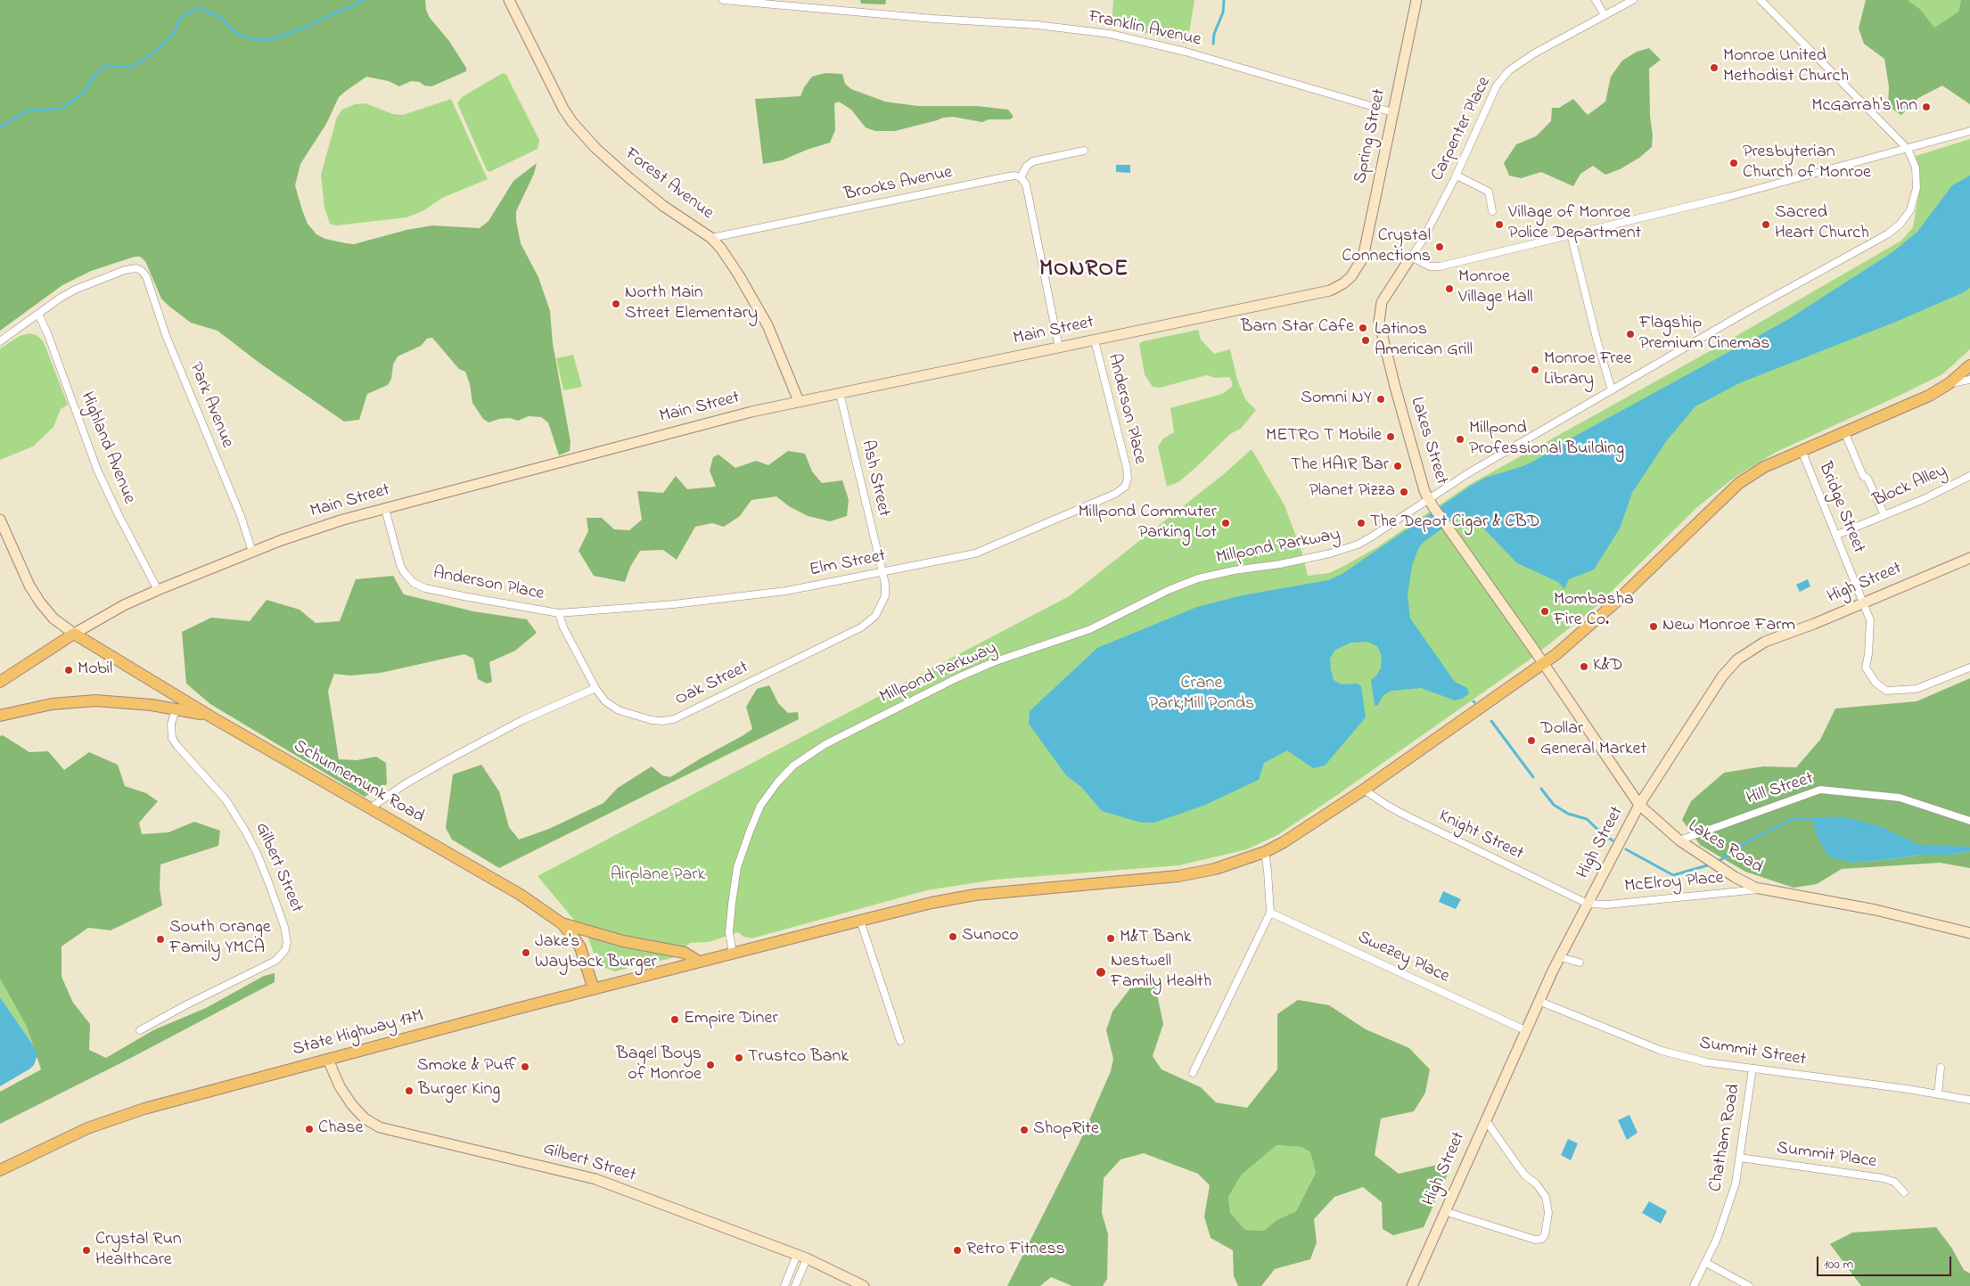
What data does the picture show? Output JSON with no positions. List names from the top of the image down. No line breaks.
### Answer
{"streets":{"main road":["Schunnemunk Road","State Highway 17M"],"street":["Franklin Avenue","Carpenter Place","Spring Street","Forest Avenue","Brooks Avenue","Main Street","Park Avenue","Anderson Place","Lakes Street","Highland Avenue","Ash Street","Block Alley","Bridge Street","Millpond Parkway","Elm Street","High Street","Oak Street","Hill Street","Knight Street","Lakes Road","Gilbert Street","McElroy Place","Swezey Place","Summit Street","Chatham Road","Summit Place"]},"crossings":[["Franklin Avenue","Spring Street"],["Carpenter Place","Lakes Street"],["Spring Street","Main Street"],["Forest Avenue","Brooks Avenue"],["Forest Avenue","Main Street"],["Main Street","Park Avenue"],["Main Street","Anderson Place"],["Main Street","Highland Avenue"],["Main Street","Ash Street"],["Main Street","Schunnemunk Road"],["Park Avenue","Highland Avenue"],["Anderson Place","Elm Street"],["Anderson Place","Oak Street"],["Lakes Street","Millpond Parkway"],["Lakes Street","Lakes Road"],["Lakes Street","State Highway 17M"],["Ash Street","Elm Street"],["Ash Street","Oak Street"],["Block Alley","Bridge Street"],["Bridge Street","High Street"],["Bridge Street","State Highway 17M"],["Millpond Parkway","State Highway 17M"],["Elm Street","Oak Street"],["High Street","Knight Street"],["High Street","Lakes Road"],["High Street","McElroy Place"],["High Street","Swezey Place"],["High Street","Summit Street"],["Schunnemunk Road","State Highway 17M"],["Hill Street","Lakes Road"],["Knight Street","McElroy Place"],["Knight Street","State Highway 17M"],["Lakes Road","McElroy Place"],["Lakes Road","State Highway 17M"],["Gilbert Street","State Highway 17M"],["Summit Street","Chatham Road"],["Chatham Road","Summit Place"]],"districts":["MONROE"],"parks":["Crane Park;Mill Ponds","Airplane Park"],"places":["Monroe United Methodist Church","McGarrah's Inn","Presbyterian Church of Monroe","Village of Monroe Police Department","Sacred Heart Church","Crystal Connections","Monroe Village Hall","North Main Street Elementary","Barn Star Cafe","Flagship Premium Cinemas","Latinos American Grill","Monroe Free Library","Somni NY","METRO T Mobile","Millpond Professional Building","The HAIR Bar","Planet Pizza","Millpond Commuter Parking Lot","The Depot Cigar & CBD","Mombasha Fire Co.","New Monroe Farm","K&D","Mobil","Dollar General Market","Sunoco","M&T Bank","South Orange Family YMCA","Jake's Wayback Burger","Nestwell Family Health","Empire Diner","Trustco Bank","Bagel Boys of Monroe","Smoke & Puff","Burger King","Chase","ShopRite","Crystal Run Healthcare","Retro Fitness"],"scale_bar":"100 m"}
